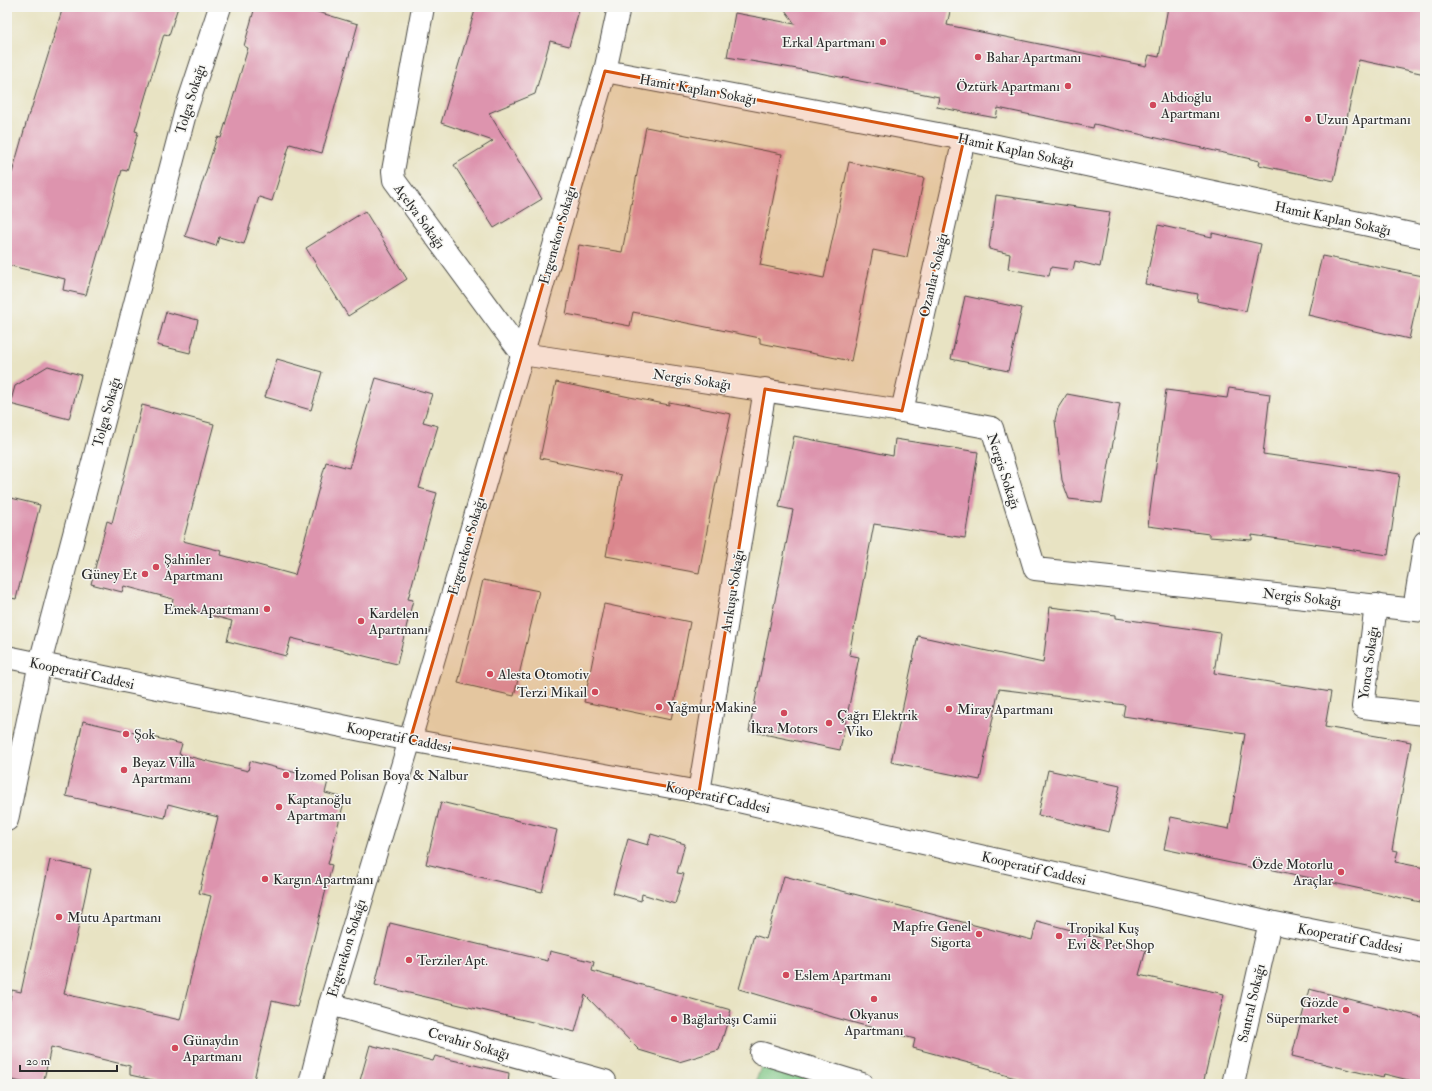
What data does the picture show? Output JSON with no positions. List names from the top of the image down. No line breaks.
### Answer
{"streets":{"street":["Hamit Kaplan Sokağı","Tolga Sokağı","Açelya Sokağı","Ergenekon Sokağı","Ozanlar Sokağı","Nergis Sokağı","Arıkuşu Sokağı","Yonca Sokağı","Kooperatif Caddesi","Santral Sokağı","Cevahir Sokağı"]},"crossings":[["Hamit Kaplan Sokağı","Ergenekon Sokağı"],["Hamit Kaplan Sokağı","Ozanlar Sokağı"],["Tolga Sokağı","Kooperatif Caddesi"],["Açelya Sokağı","Ergenekon Sokağı"],["Açelya Sokağı","Nergis Sokağı"],["Ergenekon Sokağı","Nergis Sokağı"],["Ergenekon Sokağı","Kooperatif Caddesi"],["Ergenekon Sokağı","Cevahir Sokağı"],["Ozanlar Sokağı","Nergis Sokağı"],["Nergis Sokağı","Arıkuşu Sokağı"],["Nergis Sokağı","Yonca Sokağı"],["Arıkuşu Sokağı","Kooperatif Caddesi"],["Kooperatif Caddesi","Santral Sokağı"]],"places":["Erkal Apartmanı","Bahar Apartmanı","Öztürk Apartmanı","Abdioğlu Apartmanı","Uzun Apartmanı","Şahinler Apartmanı","Güney Et","Emek Apartmanı","Kardelen Apartmanı","Alesta Otomotiv","Terzi Mikail","Yağmur Makine","Miray Apartmanı","İkra Motors","Çağrı Elektrik - Viko","Şok","Beyaz Villa Apartmanı","İzomed Polisan Boya & Nalbur","Kaptanoğlu Apartmanı","Özde Motorlu Araçlar","Kargın Apartmanı","Mutu Apartmanı","Mapfre Genel Sigorta","Tropikal Kuş Evi & Pet Shop","Terziler Apt.","Eslem Apartmanı","Okyanus Apartmanı","Gözde Süpermarket","Bağlarbaşı Camii","Günaydın Apartmanı"],"scale_bar":"20 m"}
